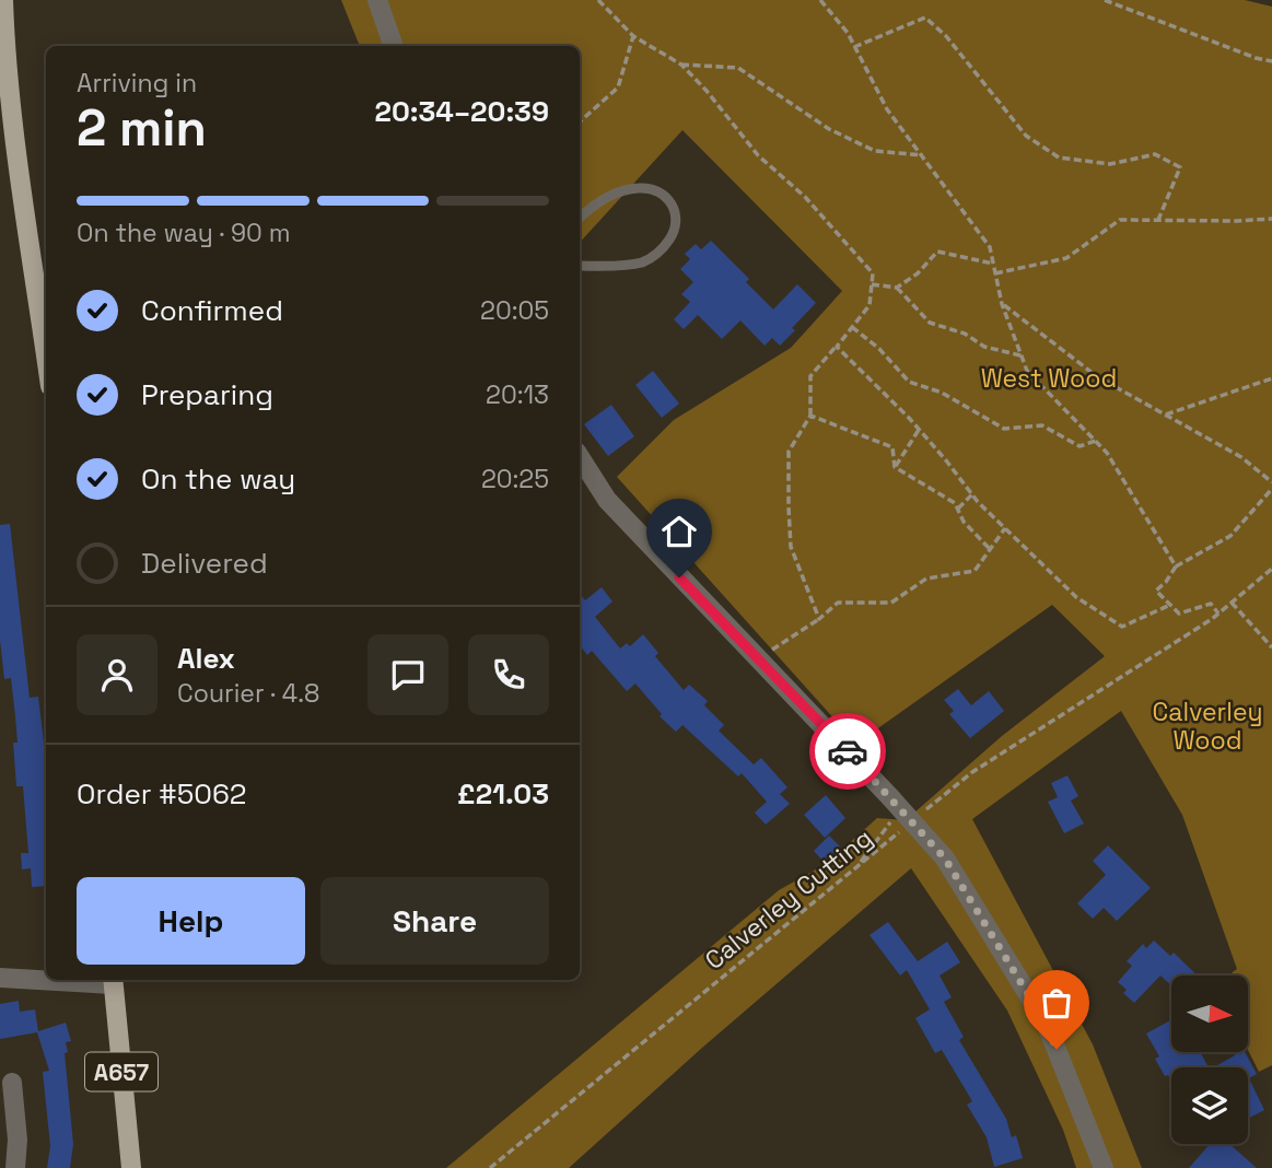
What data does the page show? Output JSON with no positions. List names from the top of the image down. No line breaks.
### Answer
{"streets":{"main road":["A657"],"path":["Calverley Cutting"]},"parks":["West Wood","Calverley Wood"],"north":"right","page":{"heading":["2 min","Arriving in","20:34–20:39"],"panel":["Alex","Courier · 4.8","Order #5062","£21.03"],"bar":"On the way · 90 m","list":[["Confirmed","20:05"],["Preparing","20:13"],["On the way","20:25"],"Delivered"],"buttons":["Help","Share"]}}
